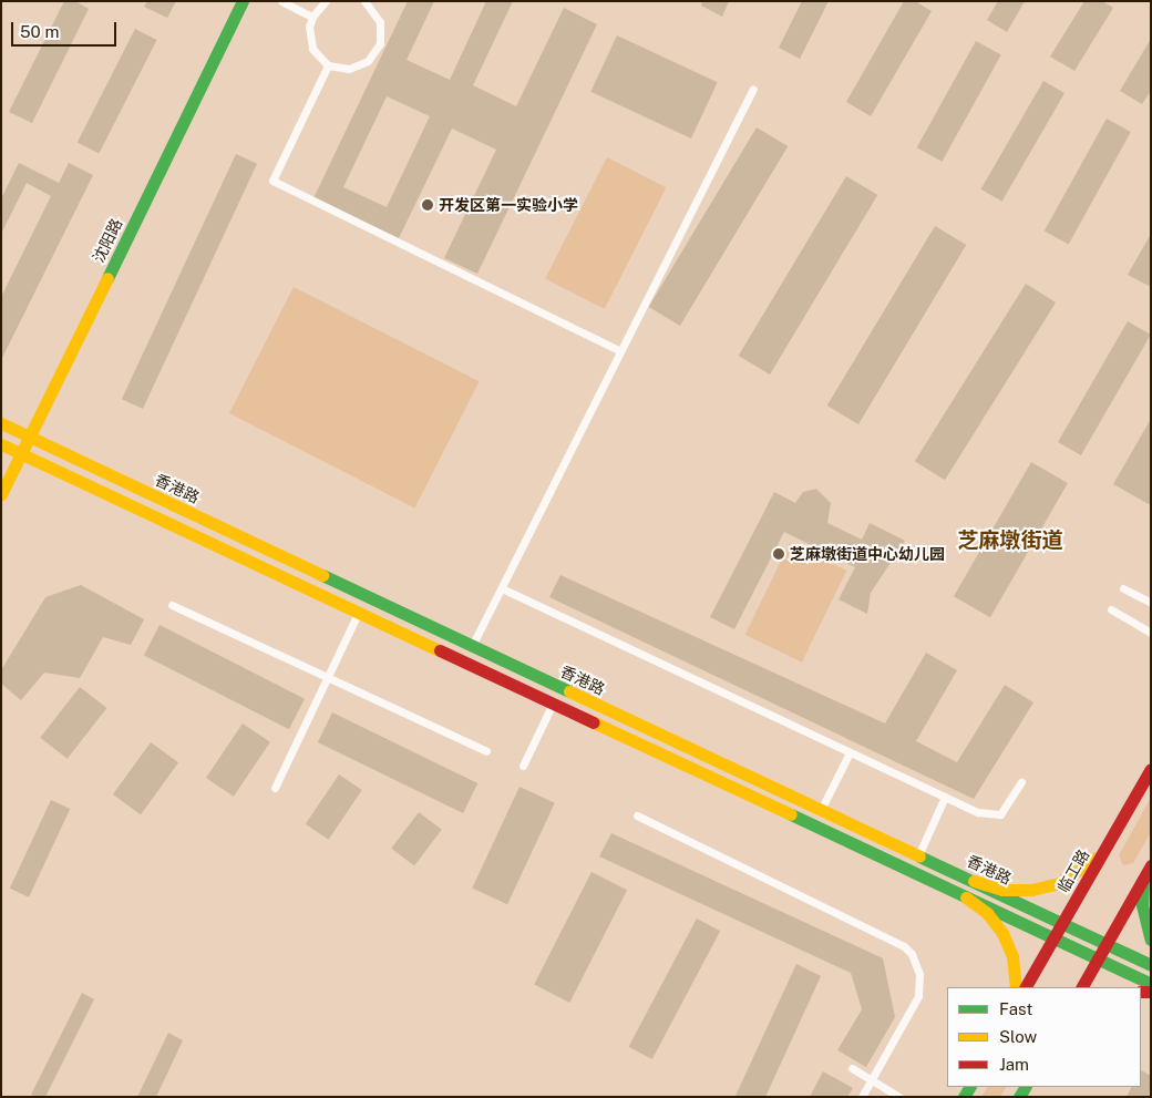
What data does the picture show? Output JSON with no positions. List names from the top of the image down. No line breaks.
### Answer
{"streets":{"main road":["沈阳路","香港路","临工路"]},"crossings":[["沈阳路","香港路"],["香港路","临工路"]],"districts":["芝麻墩街道"],"places":["开发区第一实验小学","芝麻墩街道中心幼儿园"],"legend":["Fast","Slow","Jam"],"scale_bar":"50 m"}
